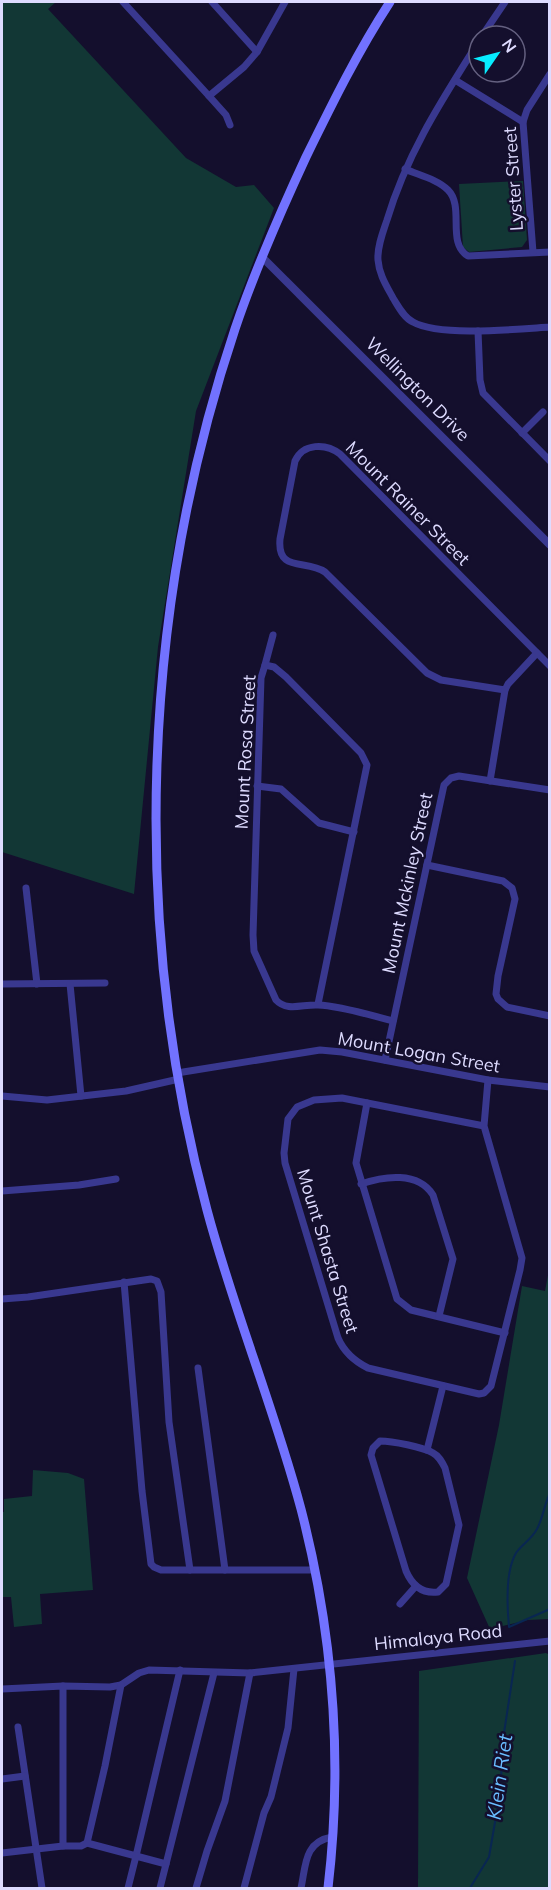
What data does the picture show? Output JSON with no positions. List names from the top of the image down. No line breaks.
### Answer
{"streets":{"street":["Lyster Street","Wellington Drive","Mount Rainer Street","Mount Rosa Street","Mount Mckinley Street","Mount Logan Street","Mount Shasta Street","Himalaya Road"]},"crossings":[["Mount Rosa Street","Mount Mckinley Street"],["Mount Mckinley Street","Mount Logan Street"],["Mount Logan Street","Mount Shasta Street"]],"water":["Klein Riet"],"north":"top right"}
